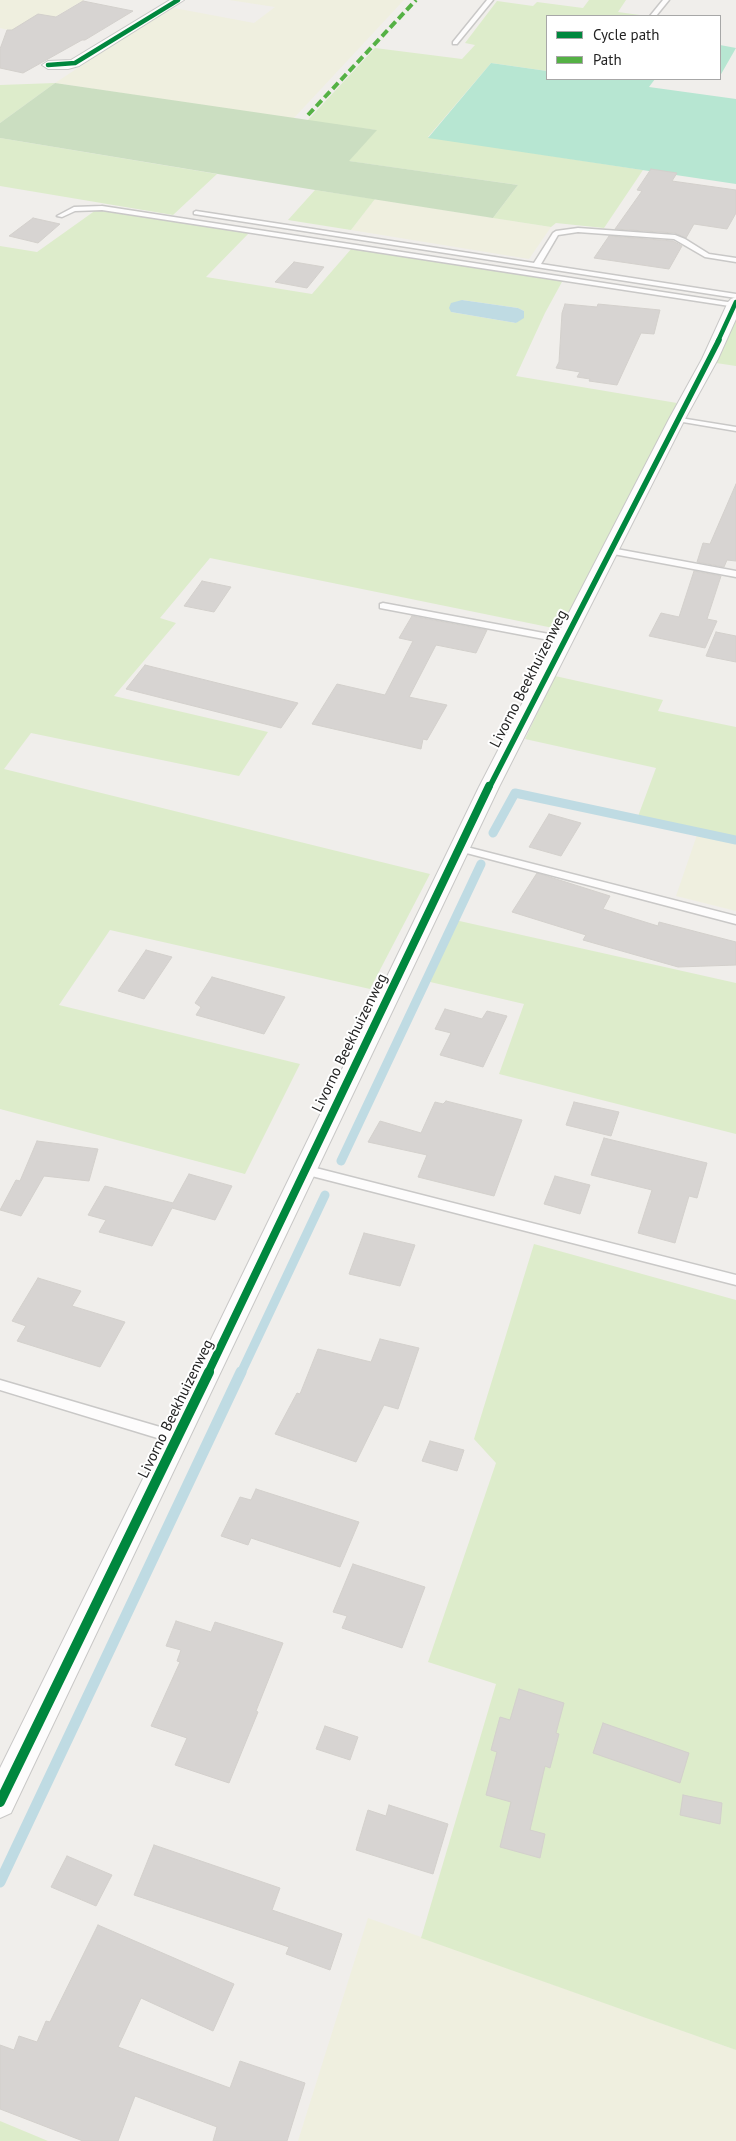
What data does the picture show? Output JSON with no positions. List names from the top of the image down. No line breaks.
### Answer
{"streets":{"street":["Livorno Beekhuizenweg"]},"legend":["Cycle path","Path"]}
